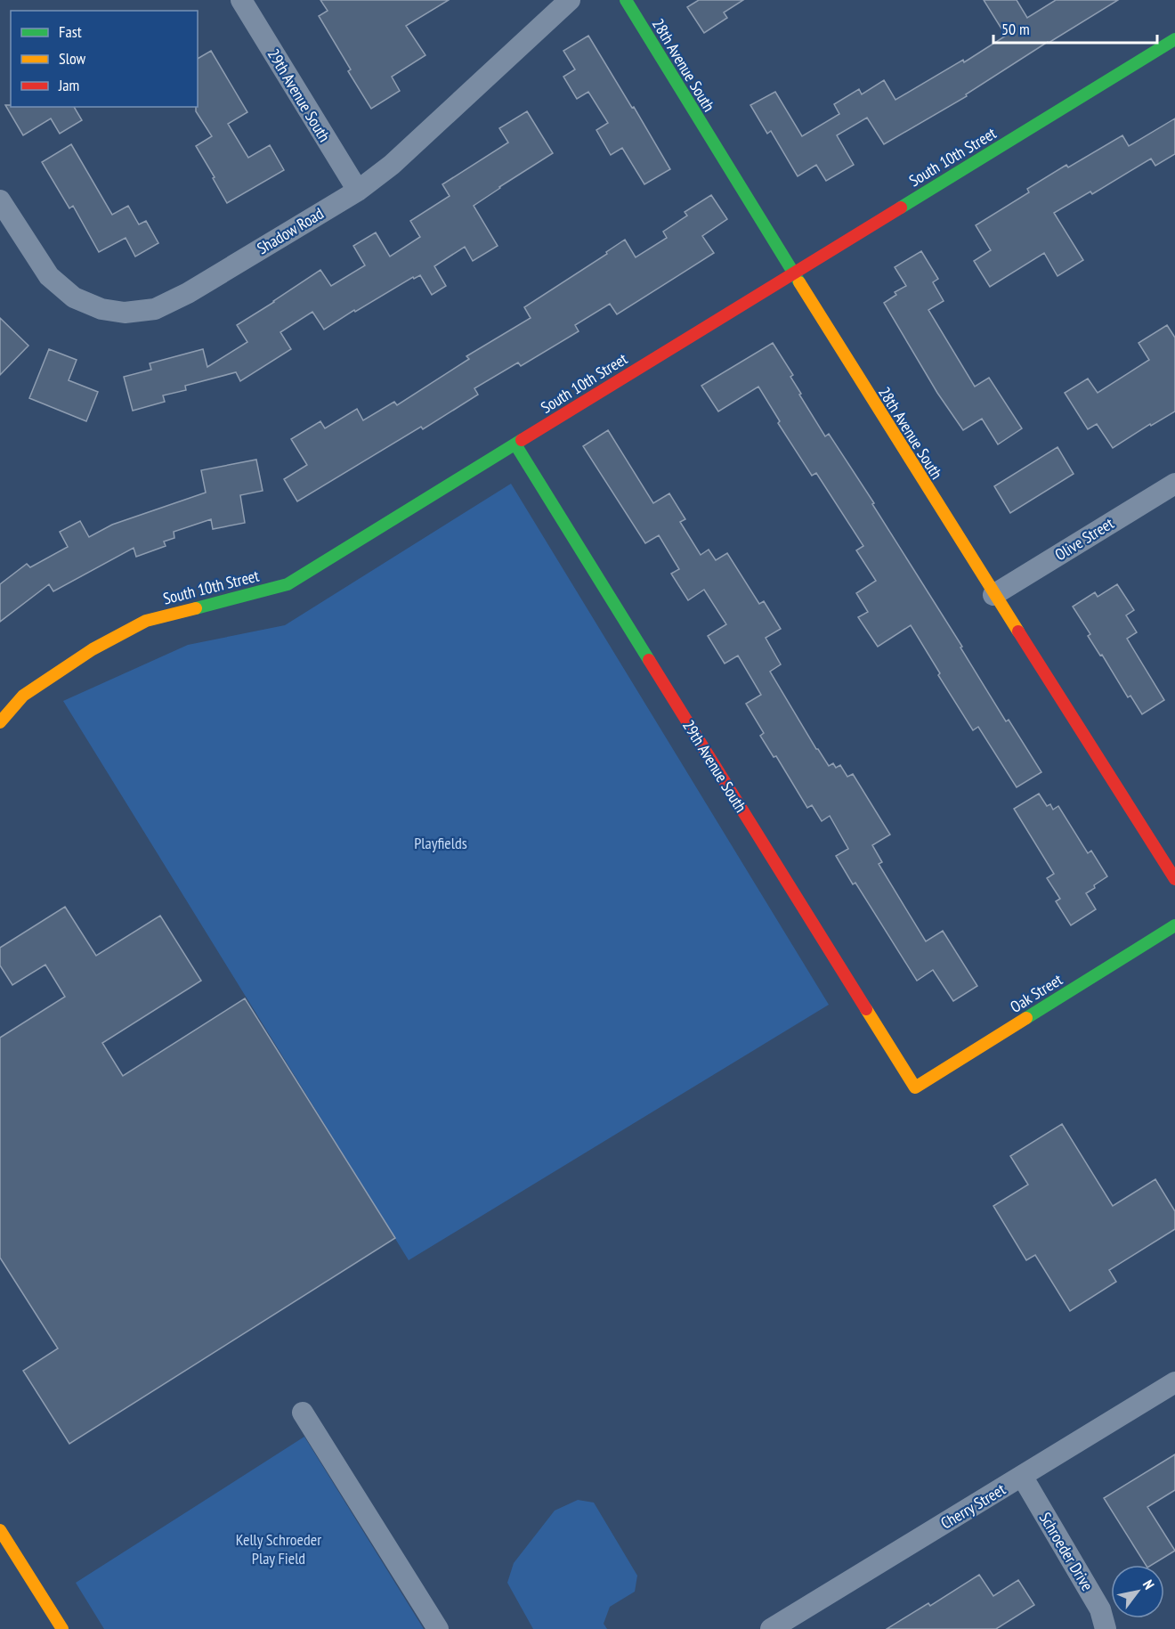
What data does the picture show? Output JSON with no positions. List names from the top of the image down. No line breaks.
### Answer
{"streets":{"street":["28th Avenue South","29th Avenue South","South 10th Street","Shadow Road","Olive Street","Oak Street","Cherry Street","Schroeder Drive"]},"crossings":[["28th Avenue South","South 10th Street"],["28th Avenue South","Olive Street"],["29th Avenue South","South 10th Street"],["29th Avenue South","Shadow Road"],["29th Avenue South","Oak Street"],["Cherry Street","Schroeder Drive"]],"parks":["Playfields","Kelly Schroeder Play Field"],"legend":["Fast","Slow","Jam"],"scale_bar":"50 m","north":"top right"}
